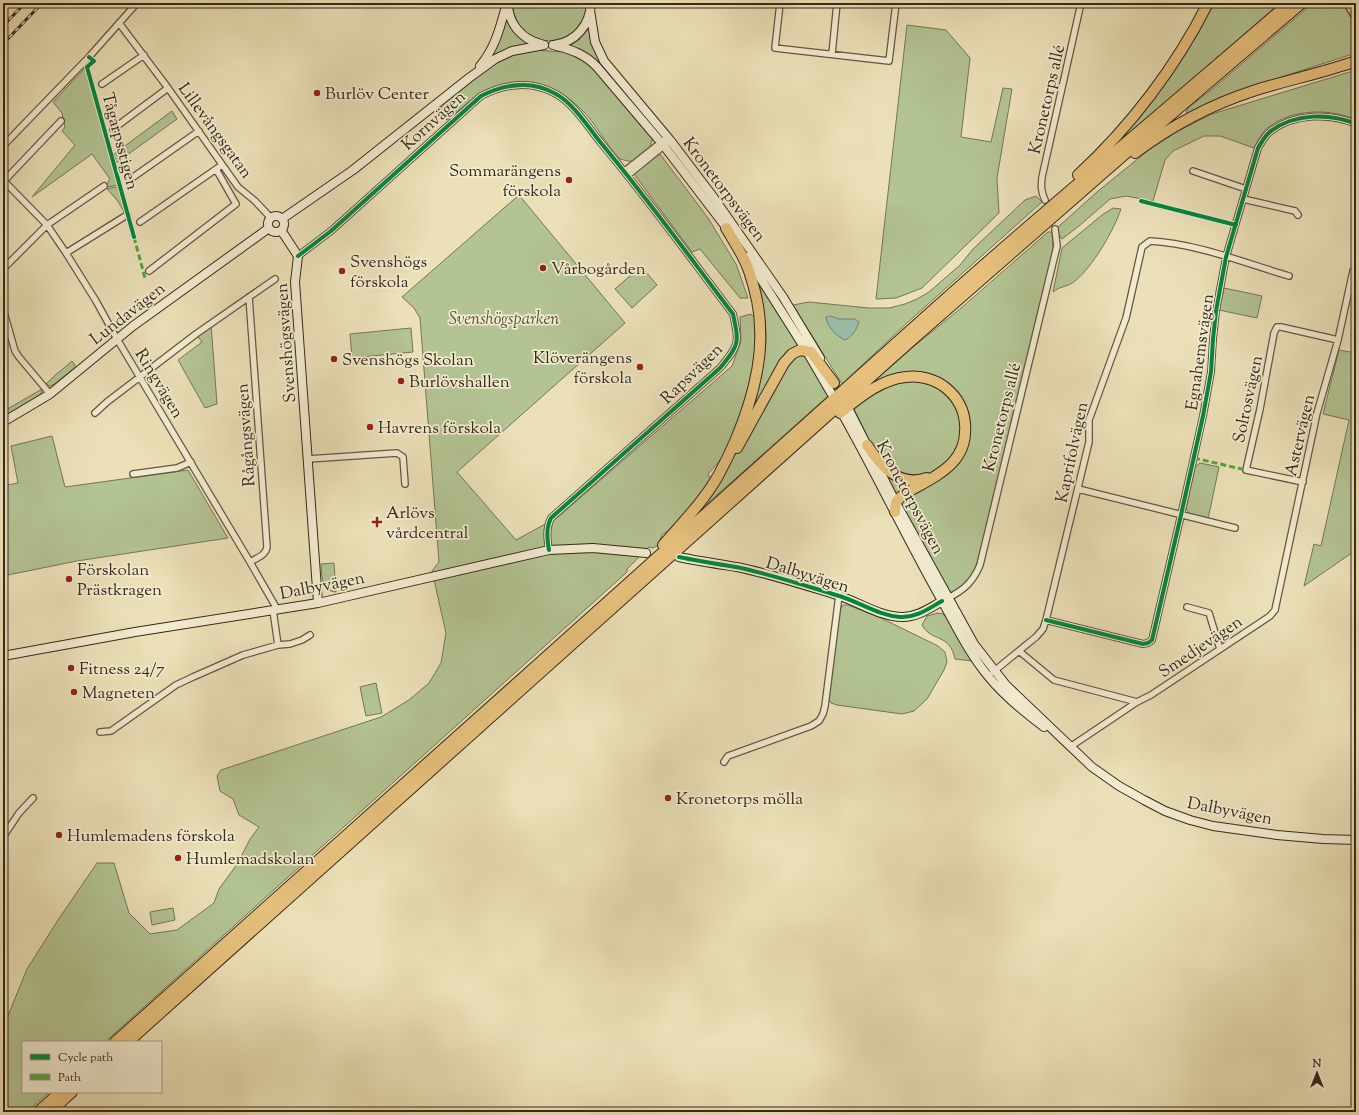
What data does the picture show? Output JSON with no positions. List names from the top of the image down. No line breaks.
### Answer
{"streets":{"main road":["Kronetorpsvägen","Lundavägen","Svenshögsvägen","Dalbyvägen"],"street":["Kronetorps allé","Kornvägen","Lillevångsgatan","Egnahemsvägen","Rapsvägen","Ringvägen","Solrosvägen","Rågångsvägen","Astervägen","Kaprifolvägen","Smedjevägen"],"cycle path":["Tågarpsstigen"]},"crossings":[["Kronetorps allé","Kronetorpsvägen"],["Kronetorps allé","Dalbyvägen"],["Kornvägen","Svenshögsvägen"],["Kornvägen","Rapsvägen"],["Lillevångsgatan","Lundavägen"],["Kronetorpsvägen","Dalbyvägen"],["Lundavägen","Ringvägen"],["Svenshögsvägen","Dalbyvägen"],["Egnahemsvägen","Kaprifolvägen"],["Rapsvägen","Dalbyvägen"],["Ringvägen","Rågångsvägen"],["Ringvägen","Dalbyvägen"],["Solrosvägen","Astervägen"],["Astervägen","Smedjevägen"],["Kaprifolvägen","Dalbyvägen"],["Dalbyvägen","Smedjevägen"]],"parks":["Svenshögsparken"],"places":{"other":["Burlöv Center","Sommarängens förskola","Vårbogården","Svenshögs förskola","Svenshögs Skolan","Klöverängens förskola","Burlövshallen","Havrens förskola","Förskolan Prästkragen","Fitness 24/7","Magneten","Kronetorps mölla","Humlemadens förskola","Humlemadskolan"],"health":["Arlövs vårdcentral"]},"legend":["Cycle path","Path"],"north":"top"}
